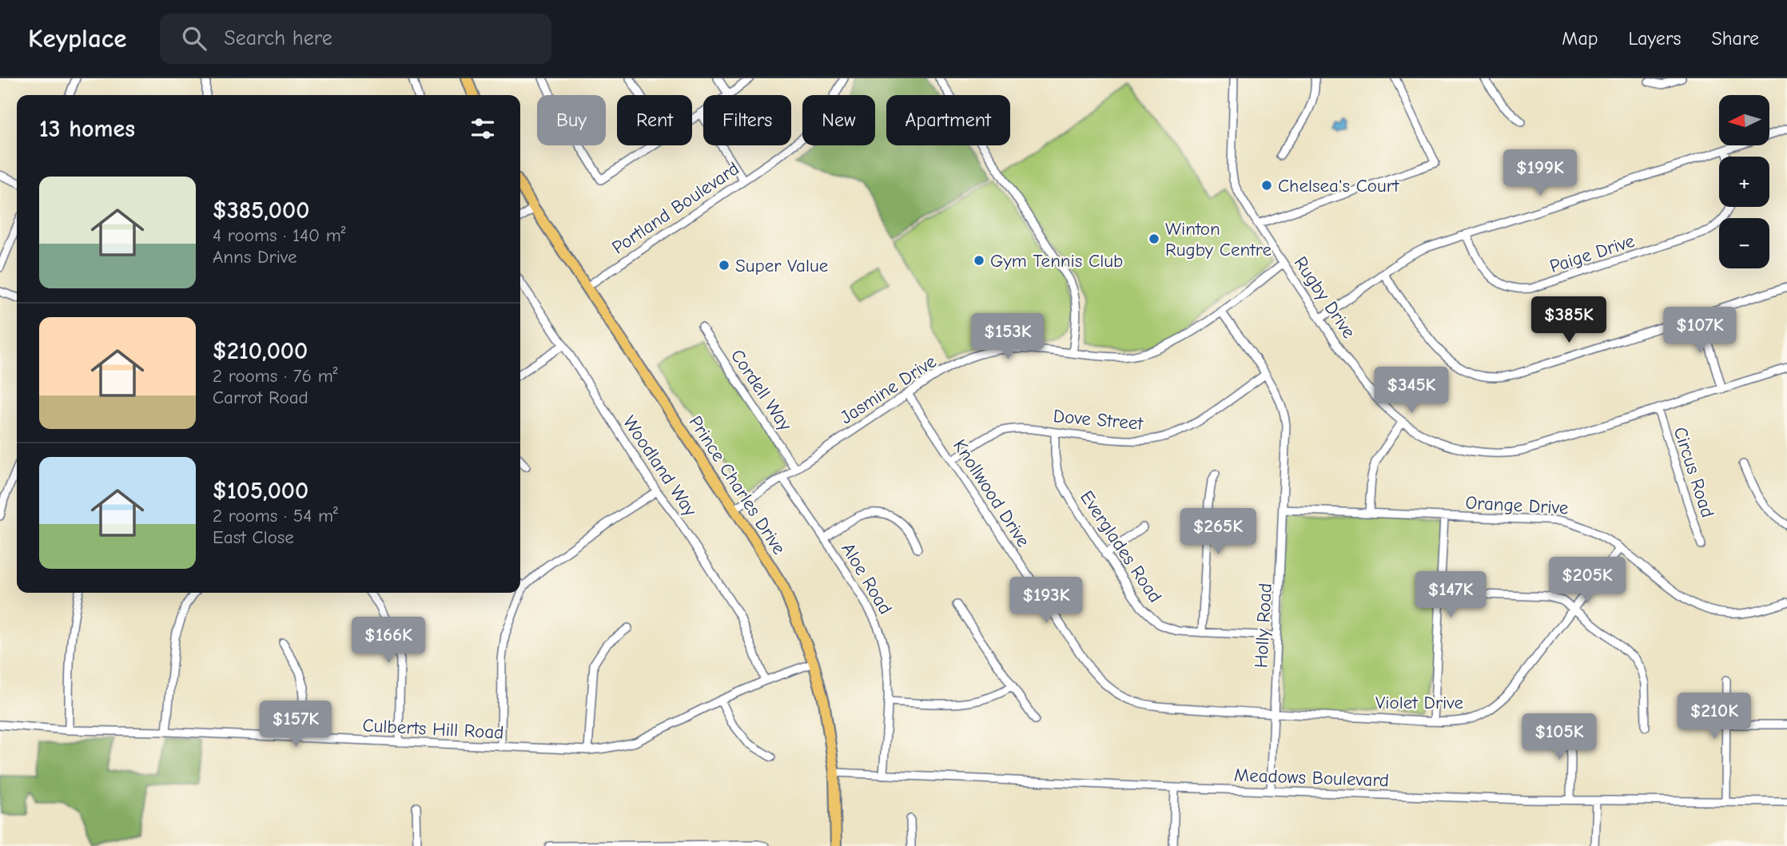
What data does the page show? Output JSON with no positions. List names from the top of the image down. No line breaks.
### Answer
{"streets":{"highway":["Prince Charles Drive"],"street":["Portland Boulevard","Paige Drive","Rugby Drive","Jasmine Drive","Cordell Way","Dove Street","Woodland Way","Circus Road","Knollwood Drive","Orange Drive","Everglades Road","Aloe Road","Holly Road","Violet Drive","Culberts Hill Road","Meadows Boulevard"]},"crossings":[["Portland Boulevard","Prince Charles Drive"],["Rugby Drive","Jasmine Drive"],["Rugby Drive","Circus Road"],["Jasmine Drive","Cordell Way"],["Jasmine Drive","Prince Charles Drive"],["Jasmine Drive","Knollwood Drive"],["Jasmine Drive","Aloe Road"],["Jasmine Drive","Holly Road"],["Dove Street","Knollwood Drive"],["Dove Street","Everglades Road"],["Dove Street","Holly Road"],["Woodland Way","Culberts Hill Road"],["Prince Charles Drive","Culberts Hill Road"],["Prince Charles Drive","Meadows Boulevard"],["Knollwood Drive","Holly Road"],["Knollwood Drive","Violet Drive"],["Orange Drive","Holly Road"],["Orange Drive","Violet Drive"],["Everglades Road","Holly Road"],["Aloe Road","Meadows Boulevard"],["Holly Road","Violet Drive"],["Holly Road","Meadows Boulevard"]],"places":["Chelsea's Court","Winton Rugby Centre","Gym Tennis Club","Super Value"],"north":"left","page":{"header":"Keyplace","search":"Search here","nav":["Map","Layers","Share"],"map_buttons":["+","−"],"chip":["Buy","Rent","Filters","New","Apartment"],"heading":"13 homes","price":["$199K","$385K","$107K","$153K","$345K","$265K","$205K","$147K","$193K","$166K","$210K","$157K","$105K"],"list":[{"name":"$385,000","note":"4 rooms · 140 m² · Anns Drive"},{"name":"$210,000","note":"2 rooms · 76 m² · Carrot Road"},{"name":"$105,000","note":"2 rooms · 54 m² · East Close"}]}}
